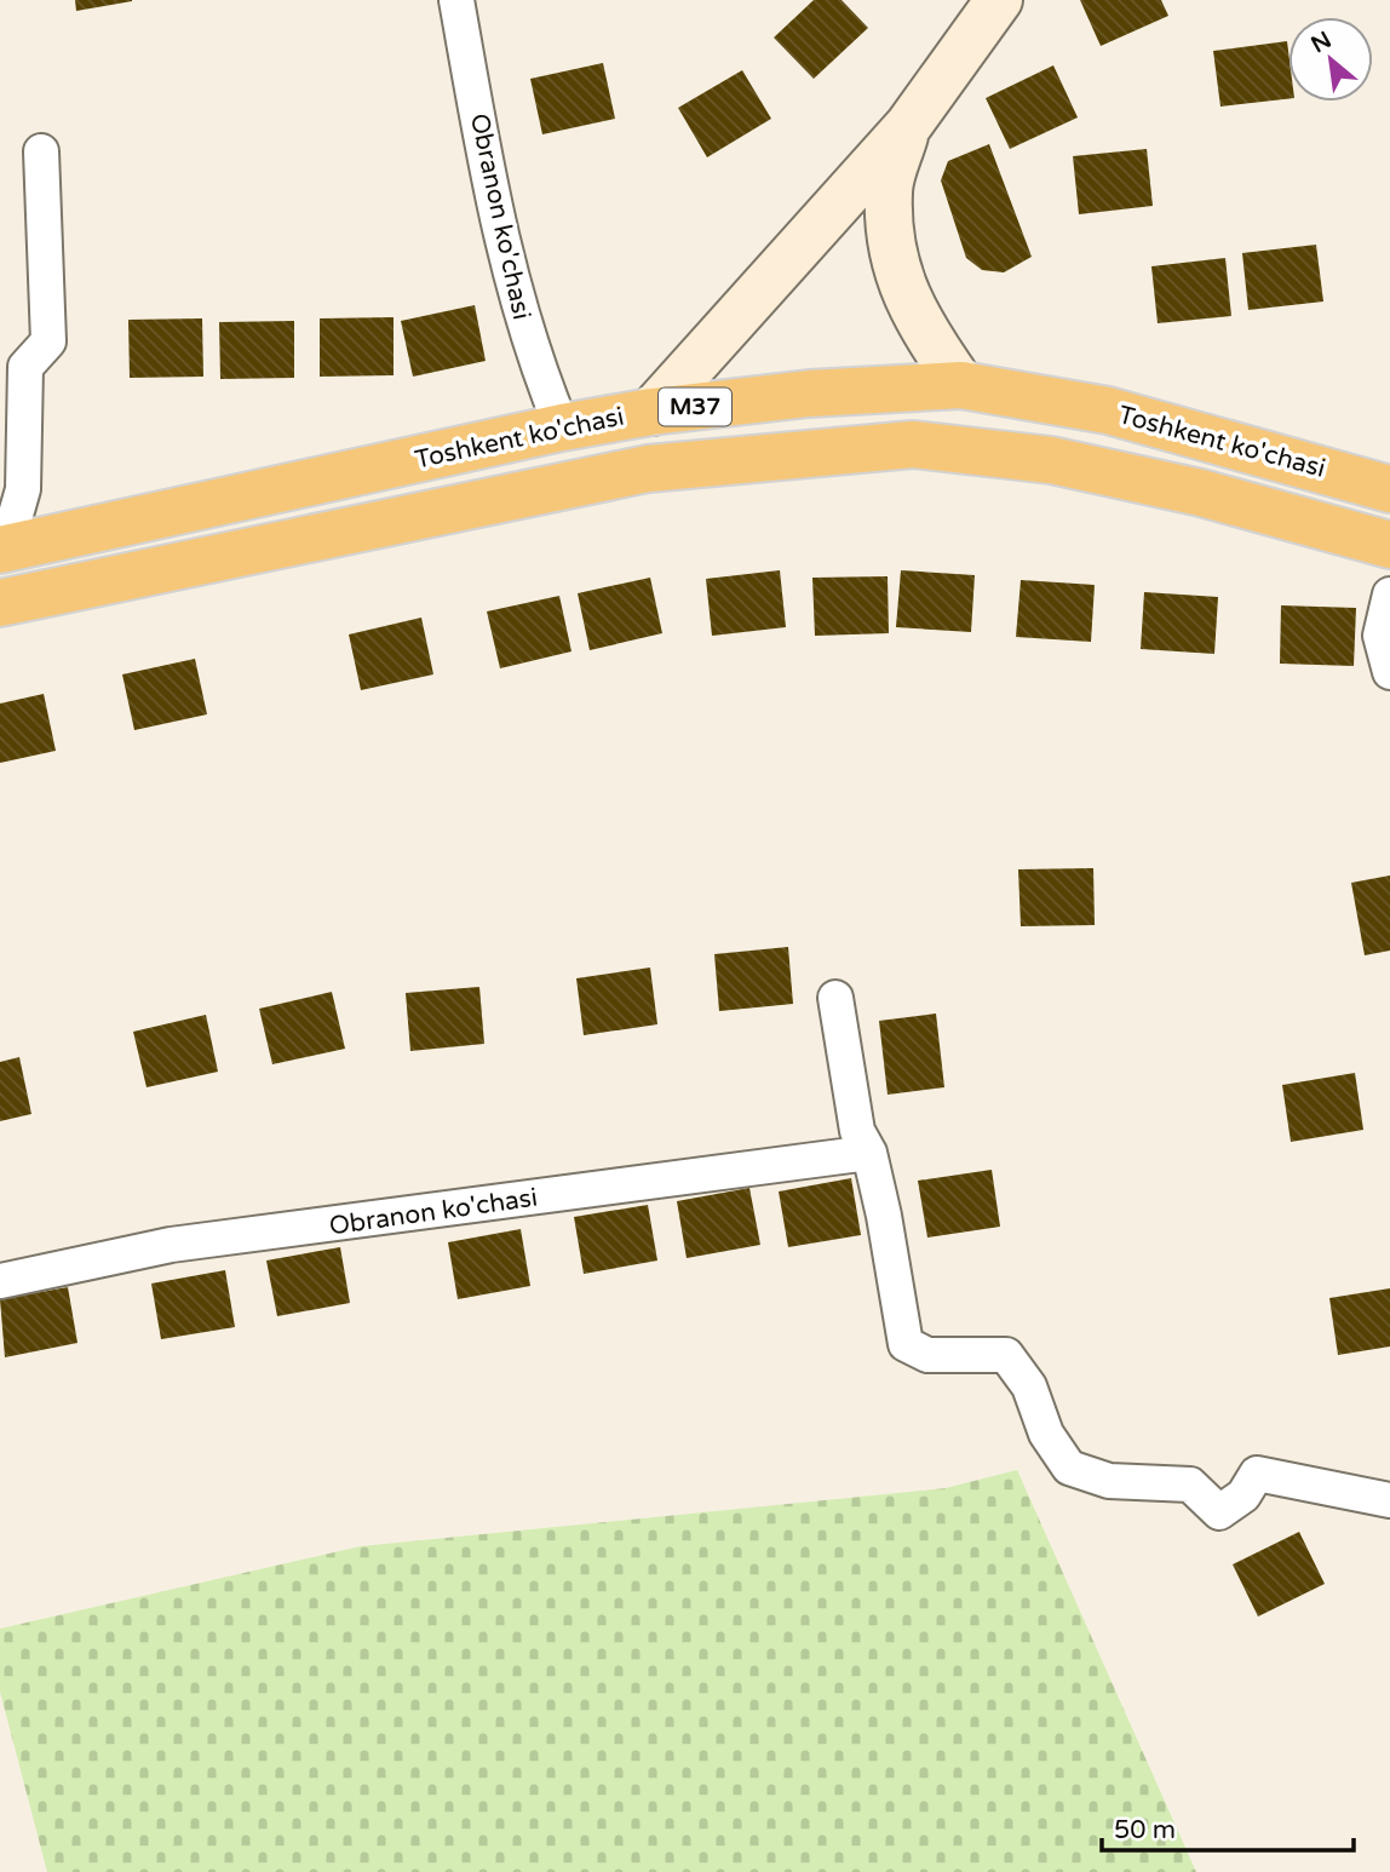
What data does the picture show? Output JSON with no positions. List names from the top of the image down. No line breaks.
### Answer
{"streets":{"highway":["M37","Toshkent ko'chasi"],"street":["Obranon ko'chasi"]},"crossings":[["Obranon ko'chasi","Toshkent ko'chasi"]],"scale_bar":"50 m","north":"top left"}
